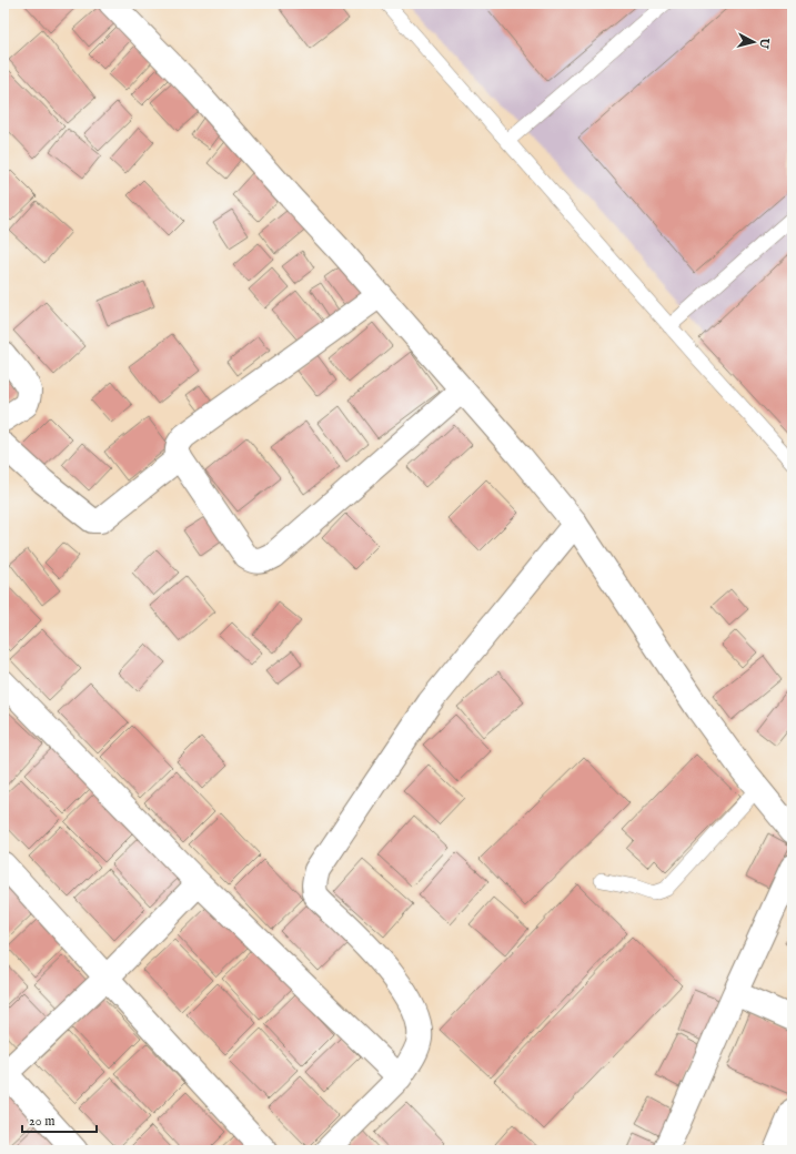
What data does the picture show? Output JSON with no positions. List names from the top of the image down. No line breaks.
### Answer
{"scale_bar":"20 m","north":"right"}
